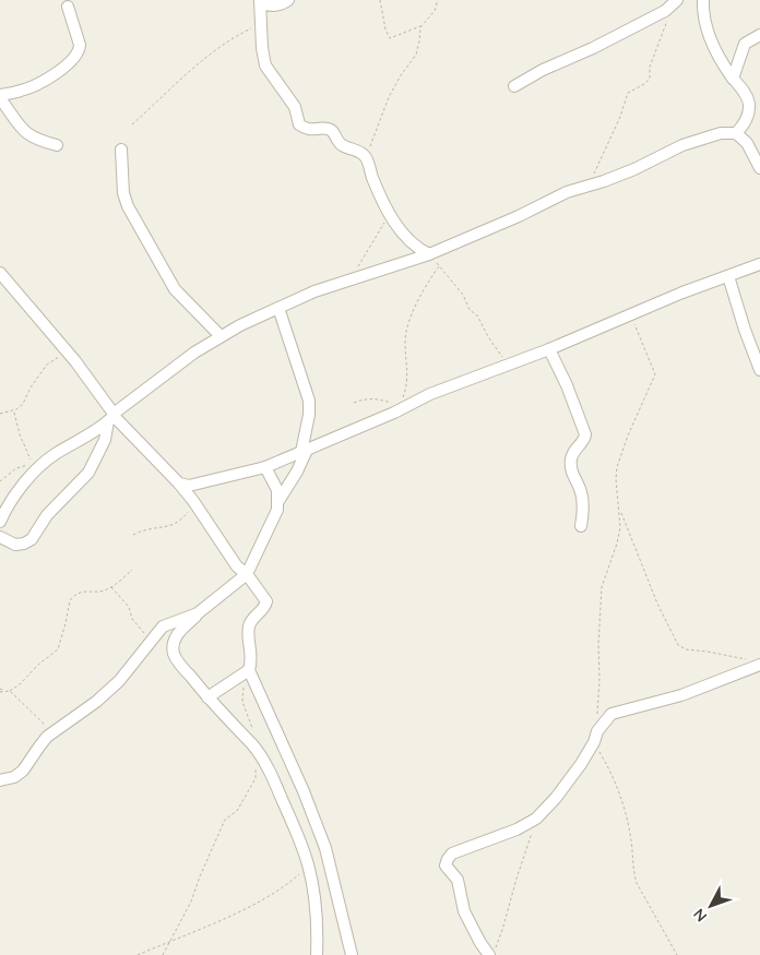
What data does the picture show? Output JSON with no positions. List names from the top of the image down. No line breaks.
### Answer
{"north":"bottom left"}
